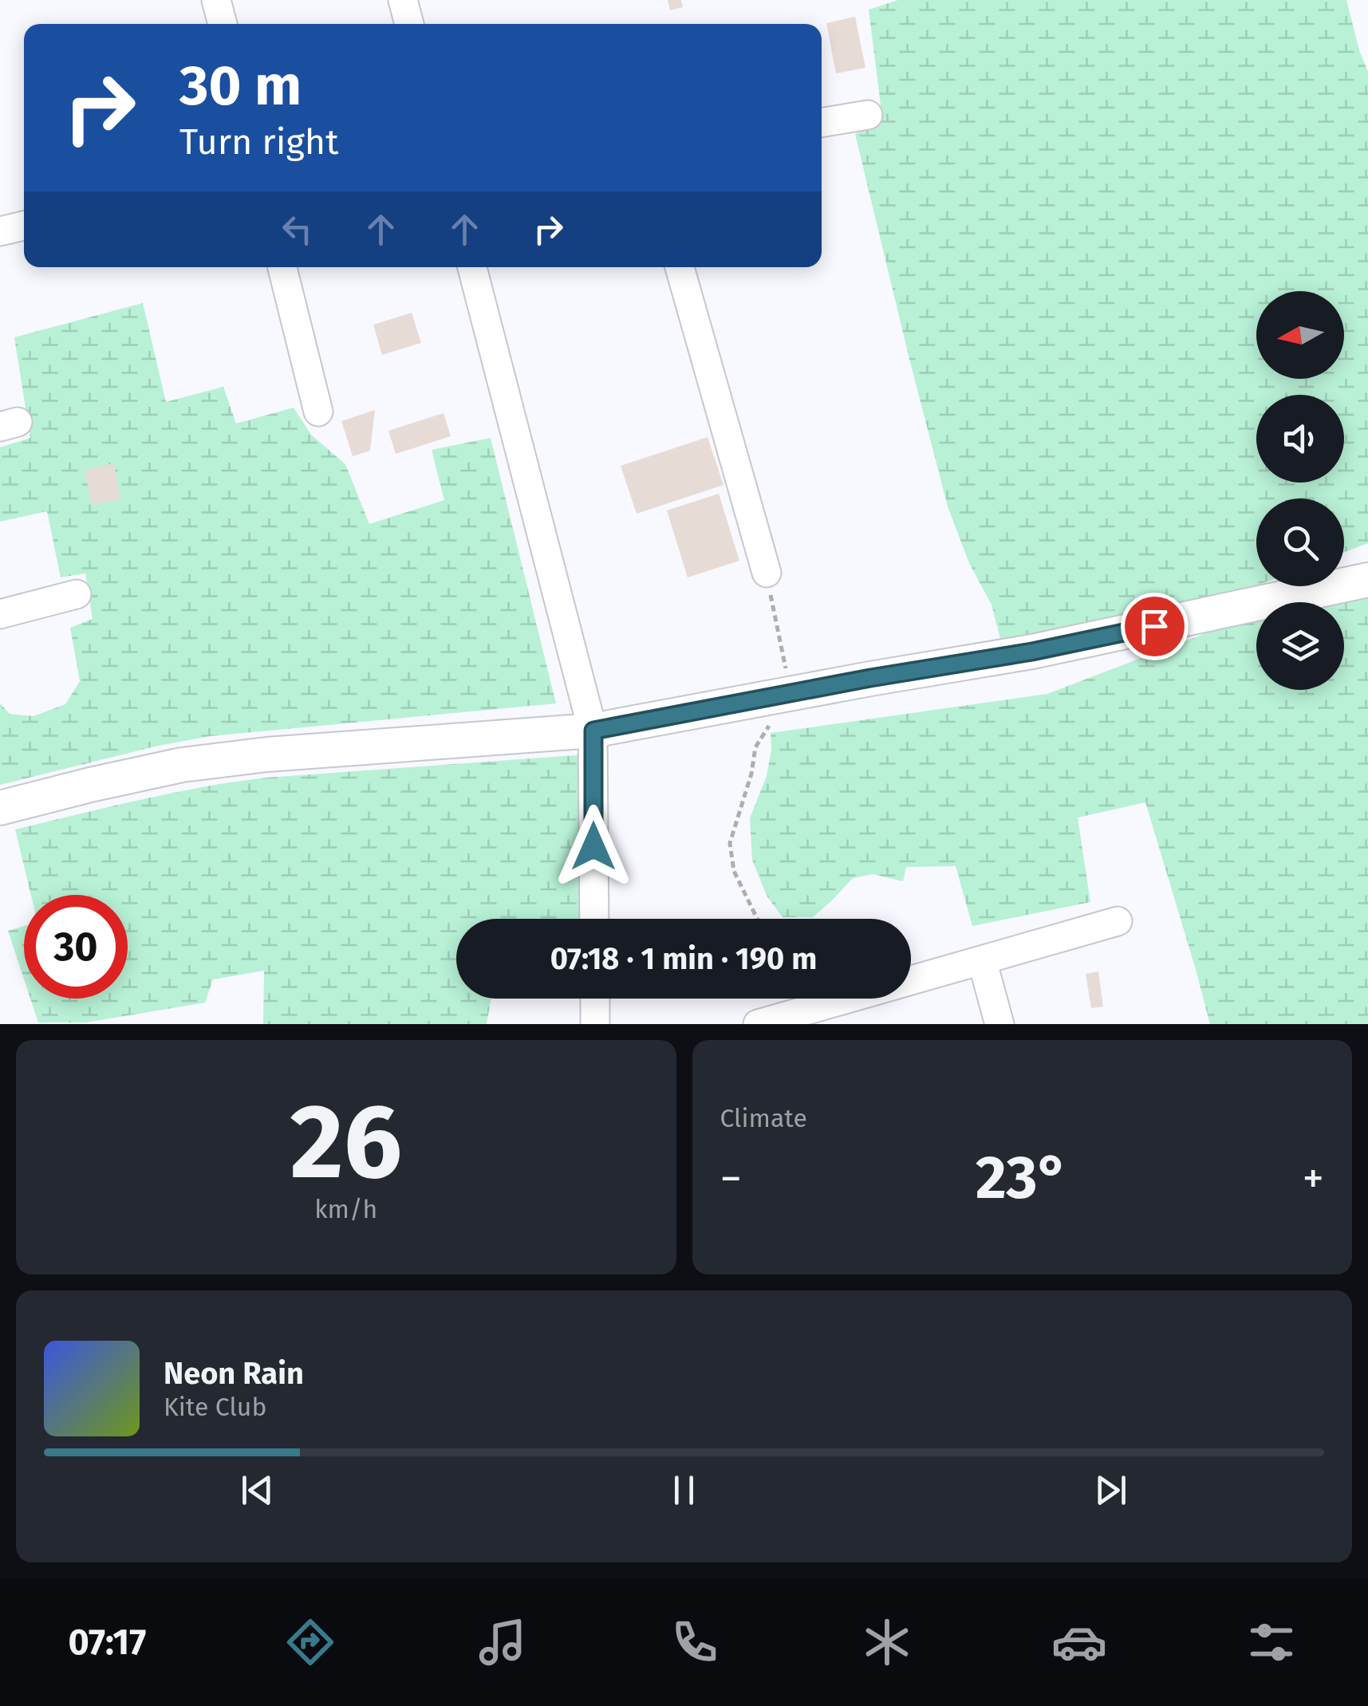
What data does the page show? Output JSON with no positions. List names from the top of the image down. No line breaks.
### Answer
{"north":"left","page":{"turn":["30 m","Turn right"],"limit":"30","trip":"07:18 · 1 min · 190 m","tile":[["26","km/h"],"Climate"],"heat":["−","23°","+"],"song":["Neon Rain","Kite Club"],"tabs":"07:17"}}
